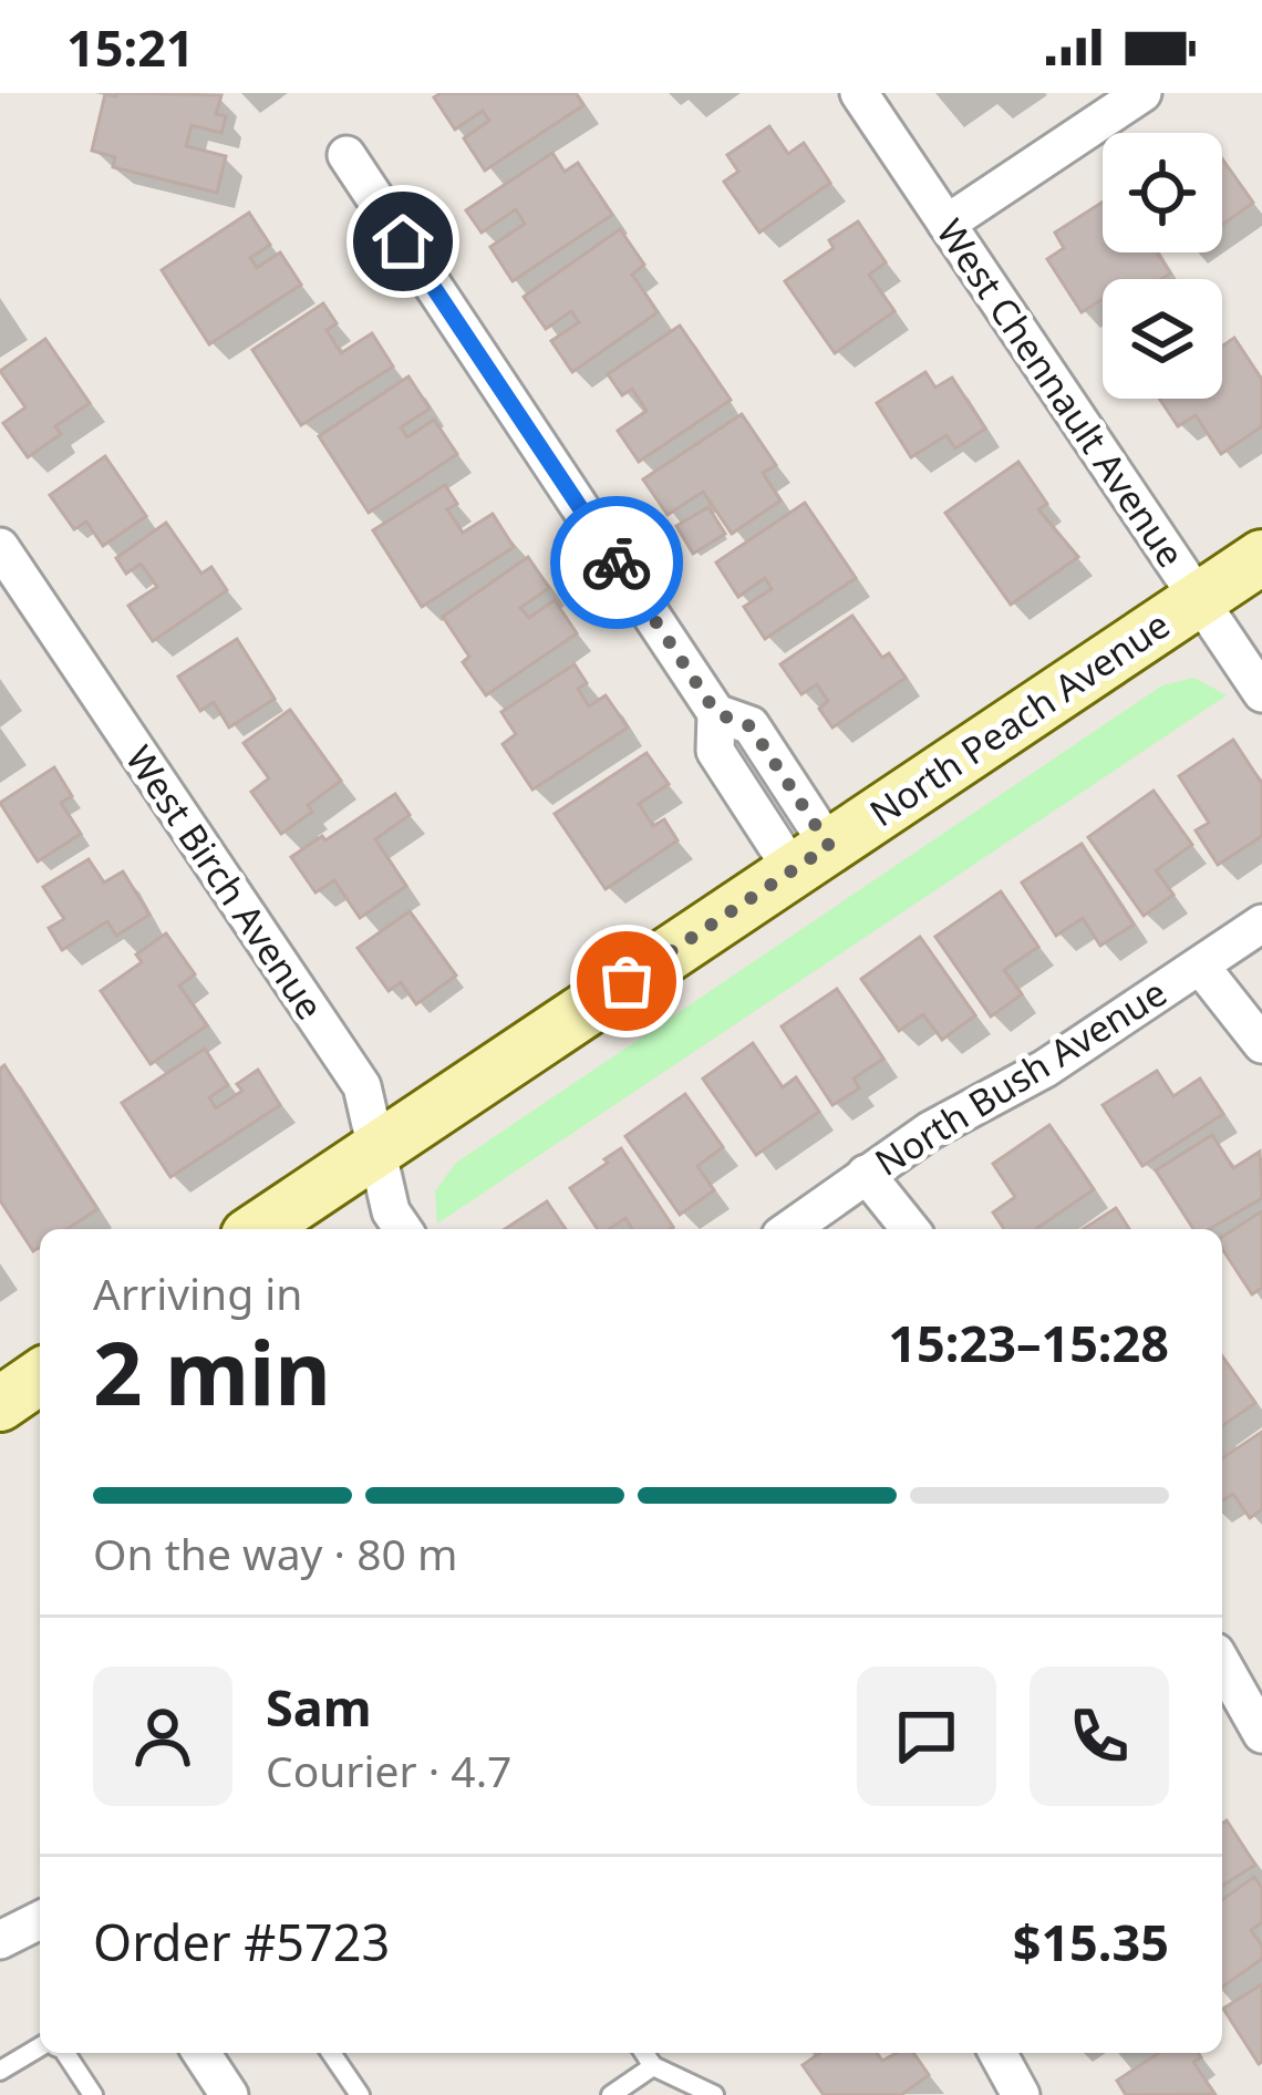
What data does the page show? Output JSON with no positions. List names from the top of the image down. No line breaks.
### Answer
{"streets":{"street":["West Chennault Avenue","North Peach Avenue","West Birch Avenue","North Bush Avenue"]},"crossings":[["West Chennault Avenue","North Peach Avenue"],["North Peach Avenue","West Birch Avenue"]],"page":{"status":"15:21","heading":["2 min","Arriving in","15:23–15:28"],"panel":["Sam","Courier · 4.7","Order #5723","$15.35"],"bar":"On the way · 80 m"}}
